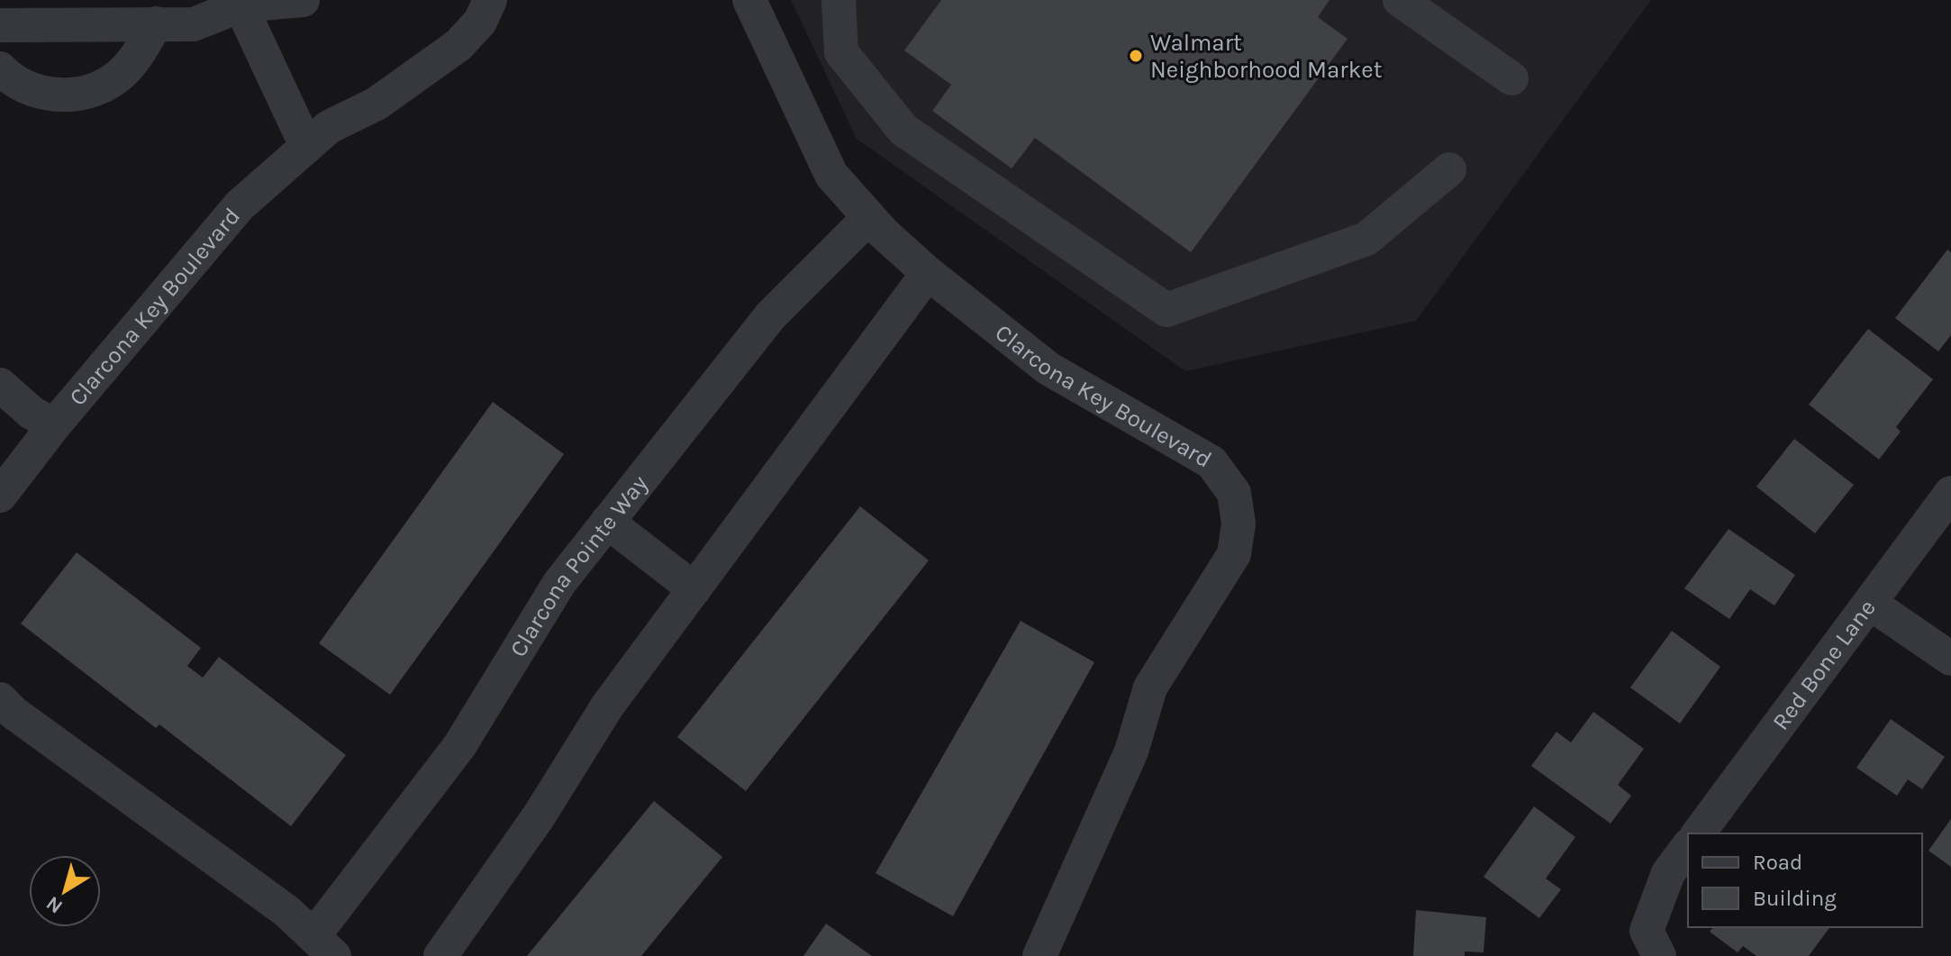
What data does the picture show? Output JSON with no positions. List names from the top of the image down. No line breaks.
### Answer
{"streets":{"street":["Clarcona Key Boulevard","Clarcona Pointe Way","Red Bone Lane"]},"crossings":[["Clarcona Key Boulevard","Clarcona Pointe Way"]],"places":["Walmart Neighborhood Market"],"legend":["Road","Building"],"north":"bottom left"}
